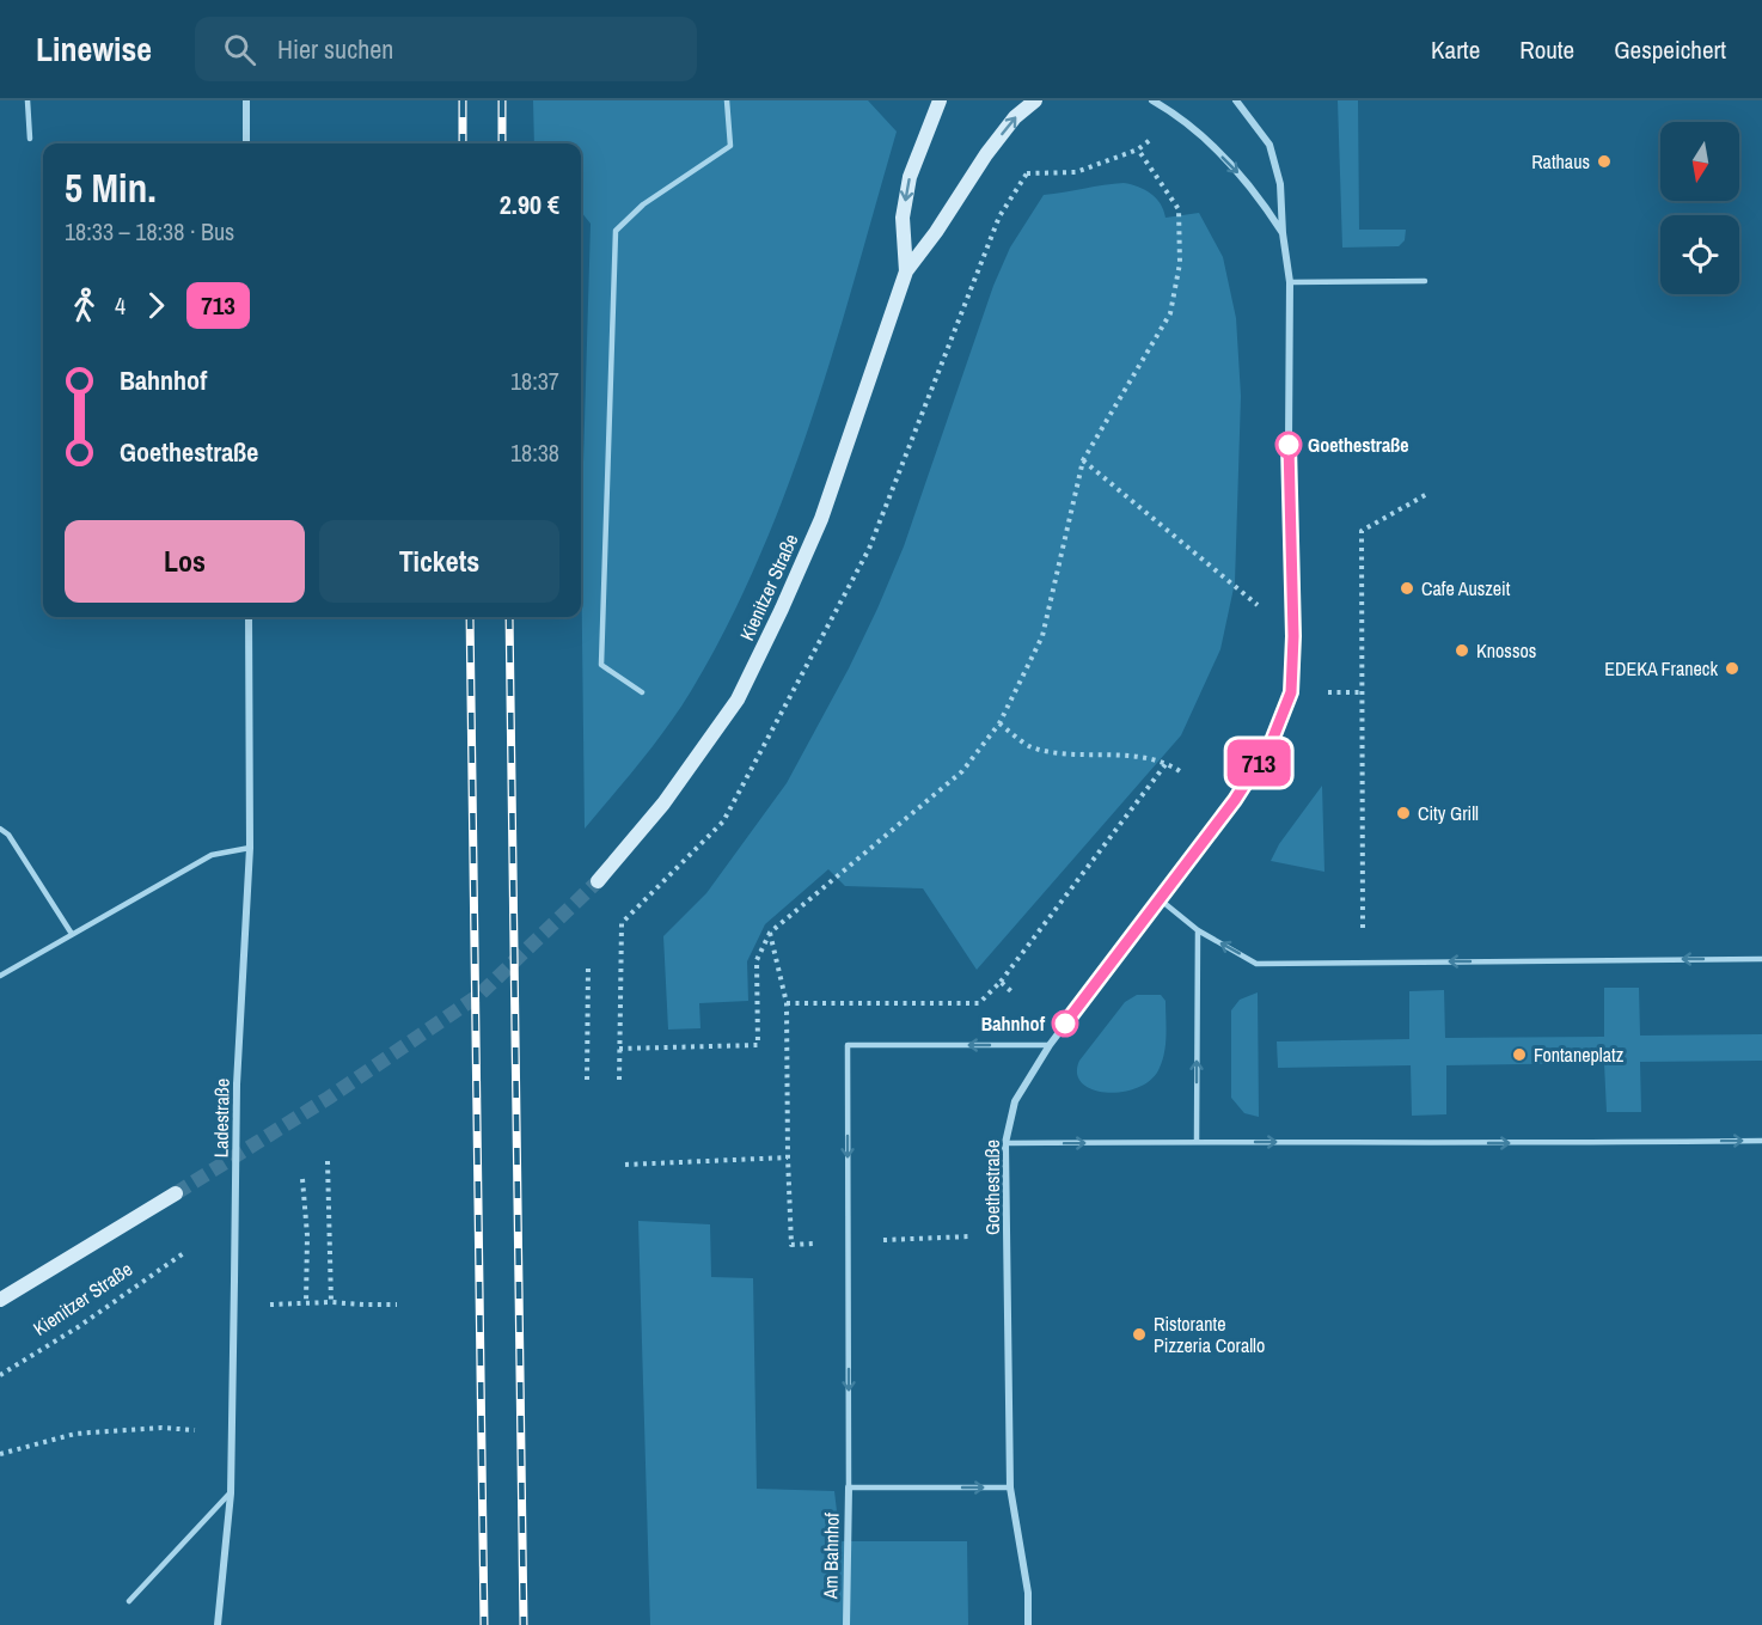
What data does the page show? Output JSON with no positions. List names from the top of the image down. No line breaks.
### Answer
{"streets":{"street":["Kienitzer Straße","Ladestraße","Goethestraße","Am Bahnhof"]},"places":["Rathaus","Goethestraße","Cafe Auszeit","Knossos","EDEKA Franeck","City Grill","Bahnhof","Fontaneplatz","Ristorante Pizzeria Corallo"],"lines":["bus line 713"],"north":"bottom","page":{"header":"Linewise","search":"Hier suchen","nav":["Karte","Route","Gespeichert"],"on_map":"713","heading":["5 Min.","18:33 – 18:38 · Bus","2.90 €"],"legs":["4","713"],"list":[{"name":"Bahnhof","value":"18:37"},{"name":"Goethestraße","value":"18:38"}],"buttons":["Los","Tickets"]}}
